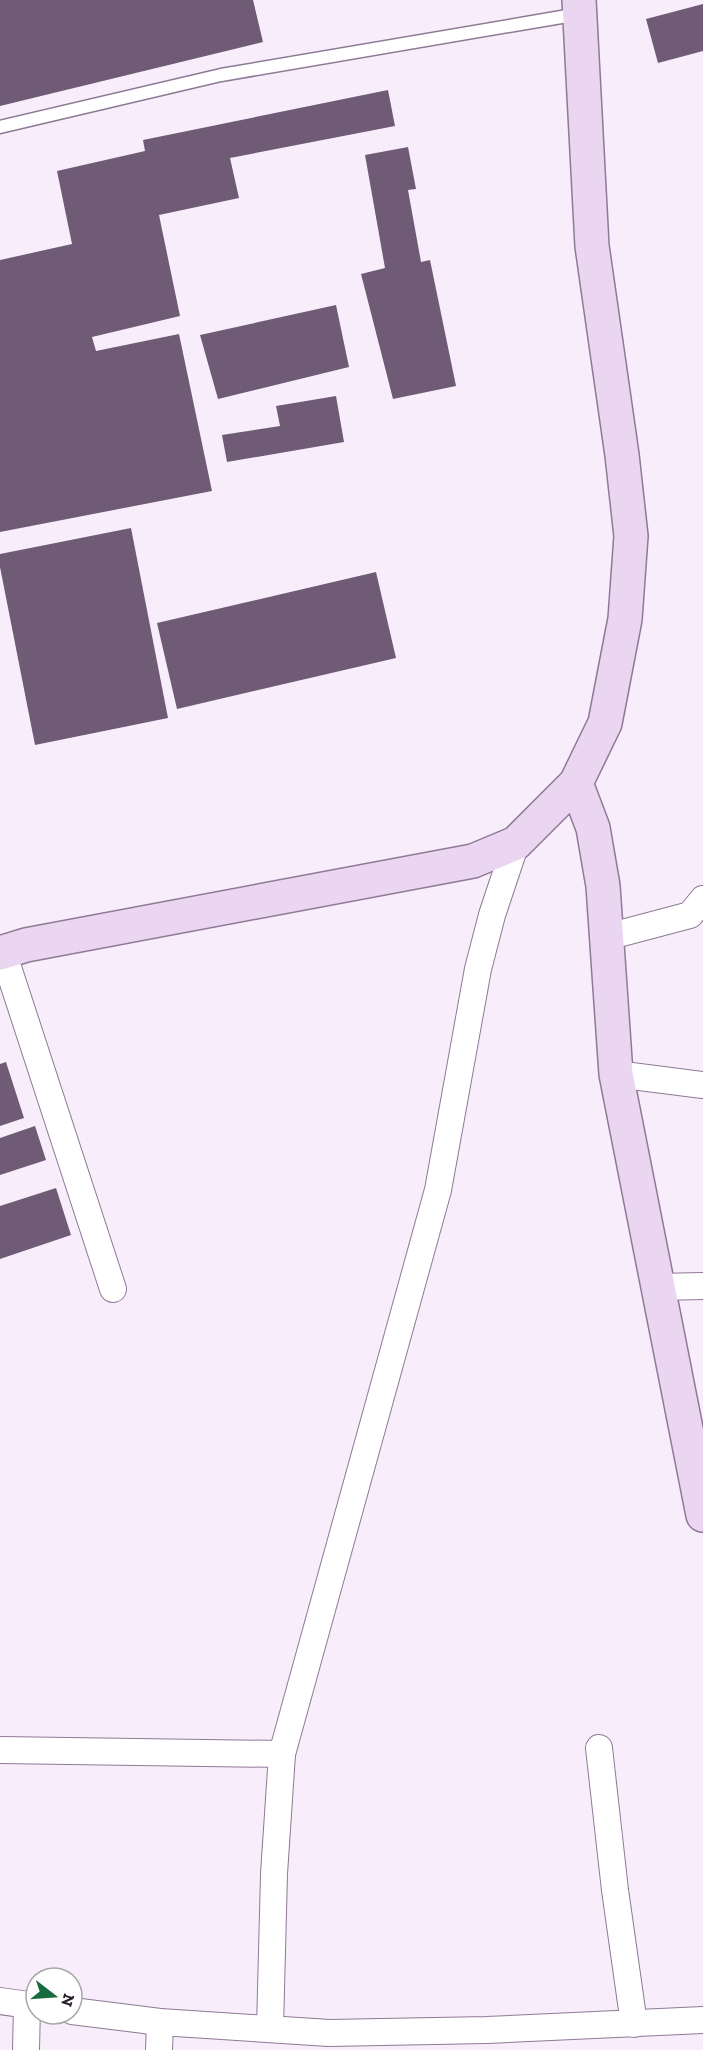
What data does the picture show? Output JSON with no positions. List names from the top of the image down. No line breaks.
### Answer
{"north":"right"}
